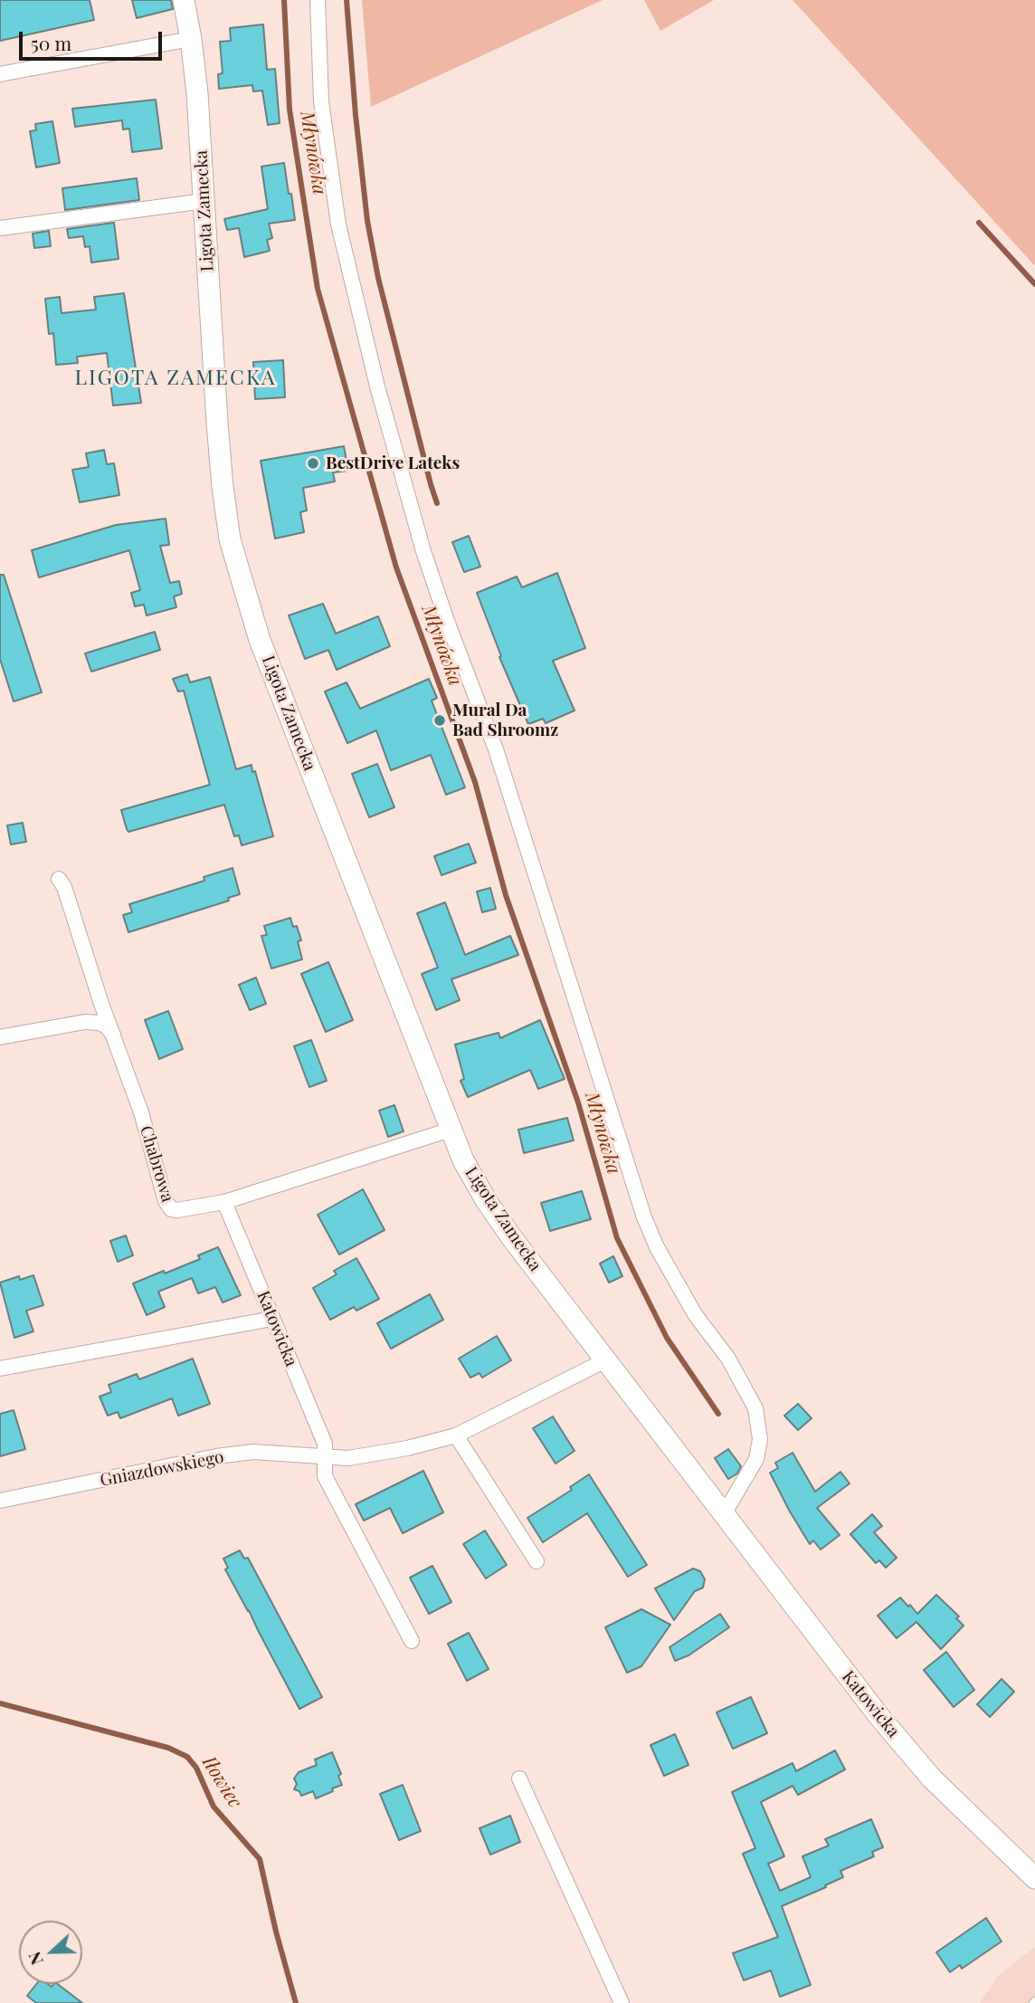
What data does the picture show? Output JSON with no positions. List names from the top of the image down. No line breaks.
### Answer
{"streets":{"main road":["Ligota Zamecka","Katowicka"],"street":["Chabrowa","Gniazdowskiego"]},"crossings":[["Ligota Zamecka","Chabrowa"],["Ligota Zamecka","Katowicka"],["Chabrowa","Katowicka"],["Katowicka","Gniazdowskiego"]],"districts":["LIGOTA ZAMECKA"],"water":["Młynówka","Iłowiec"],"places":["BestDrive Lateks","Mural Da Bad Shroomz"],"scale_bar":"50 m","north":"left"}
